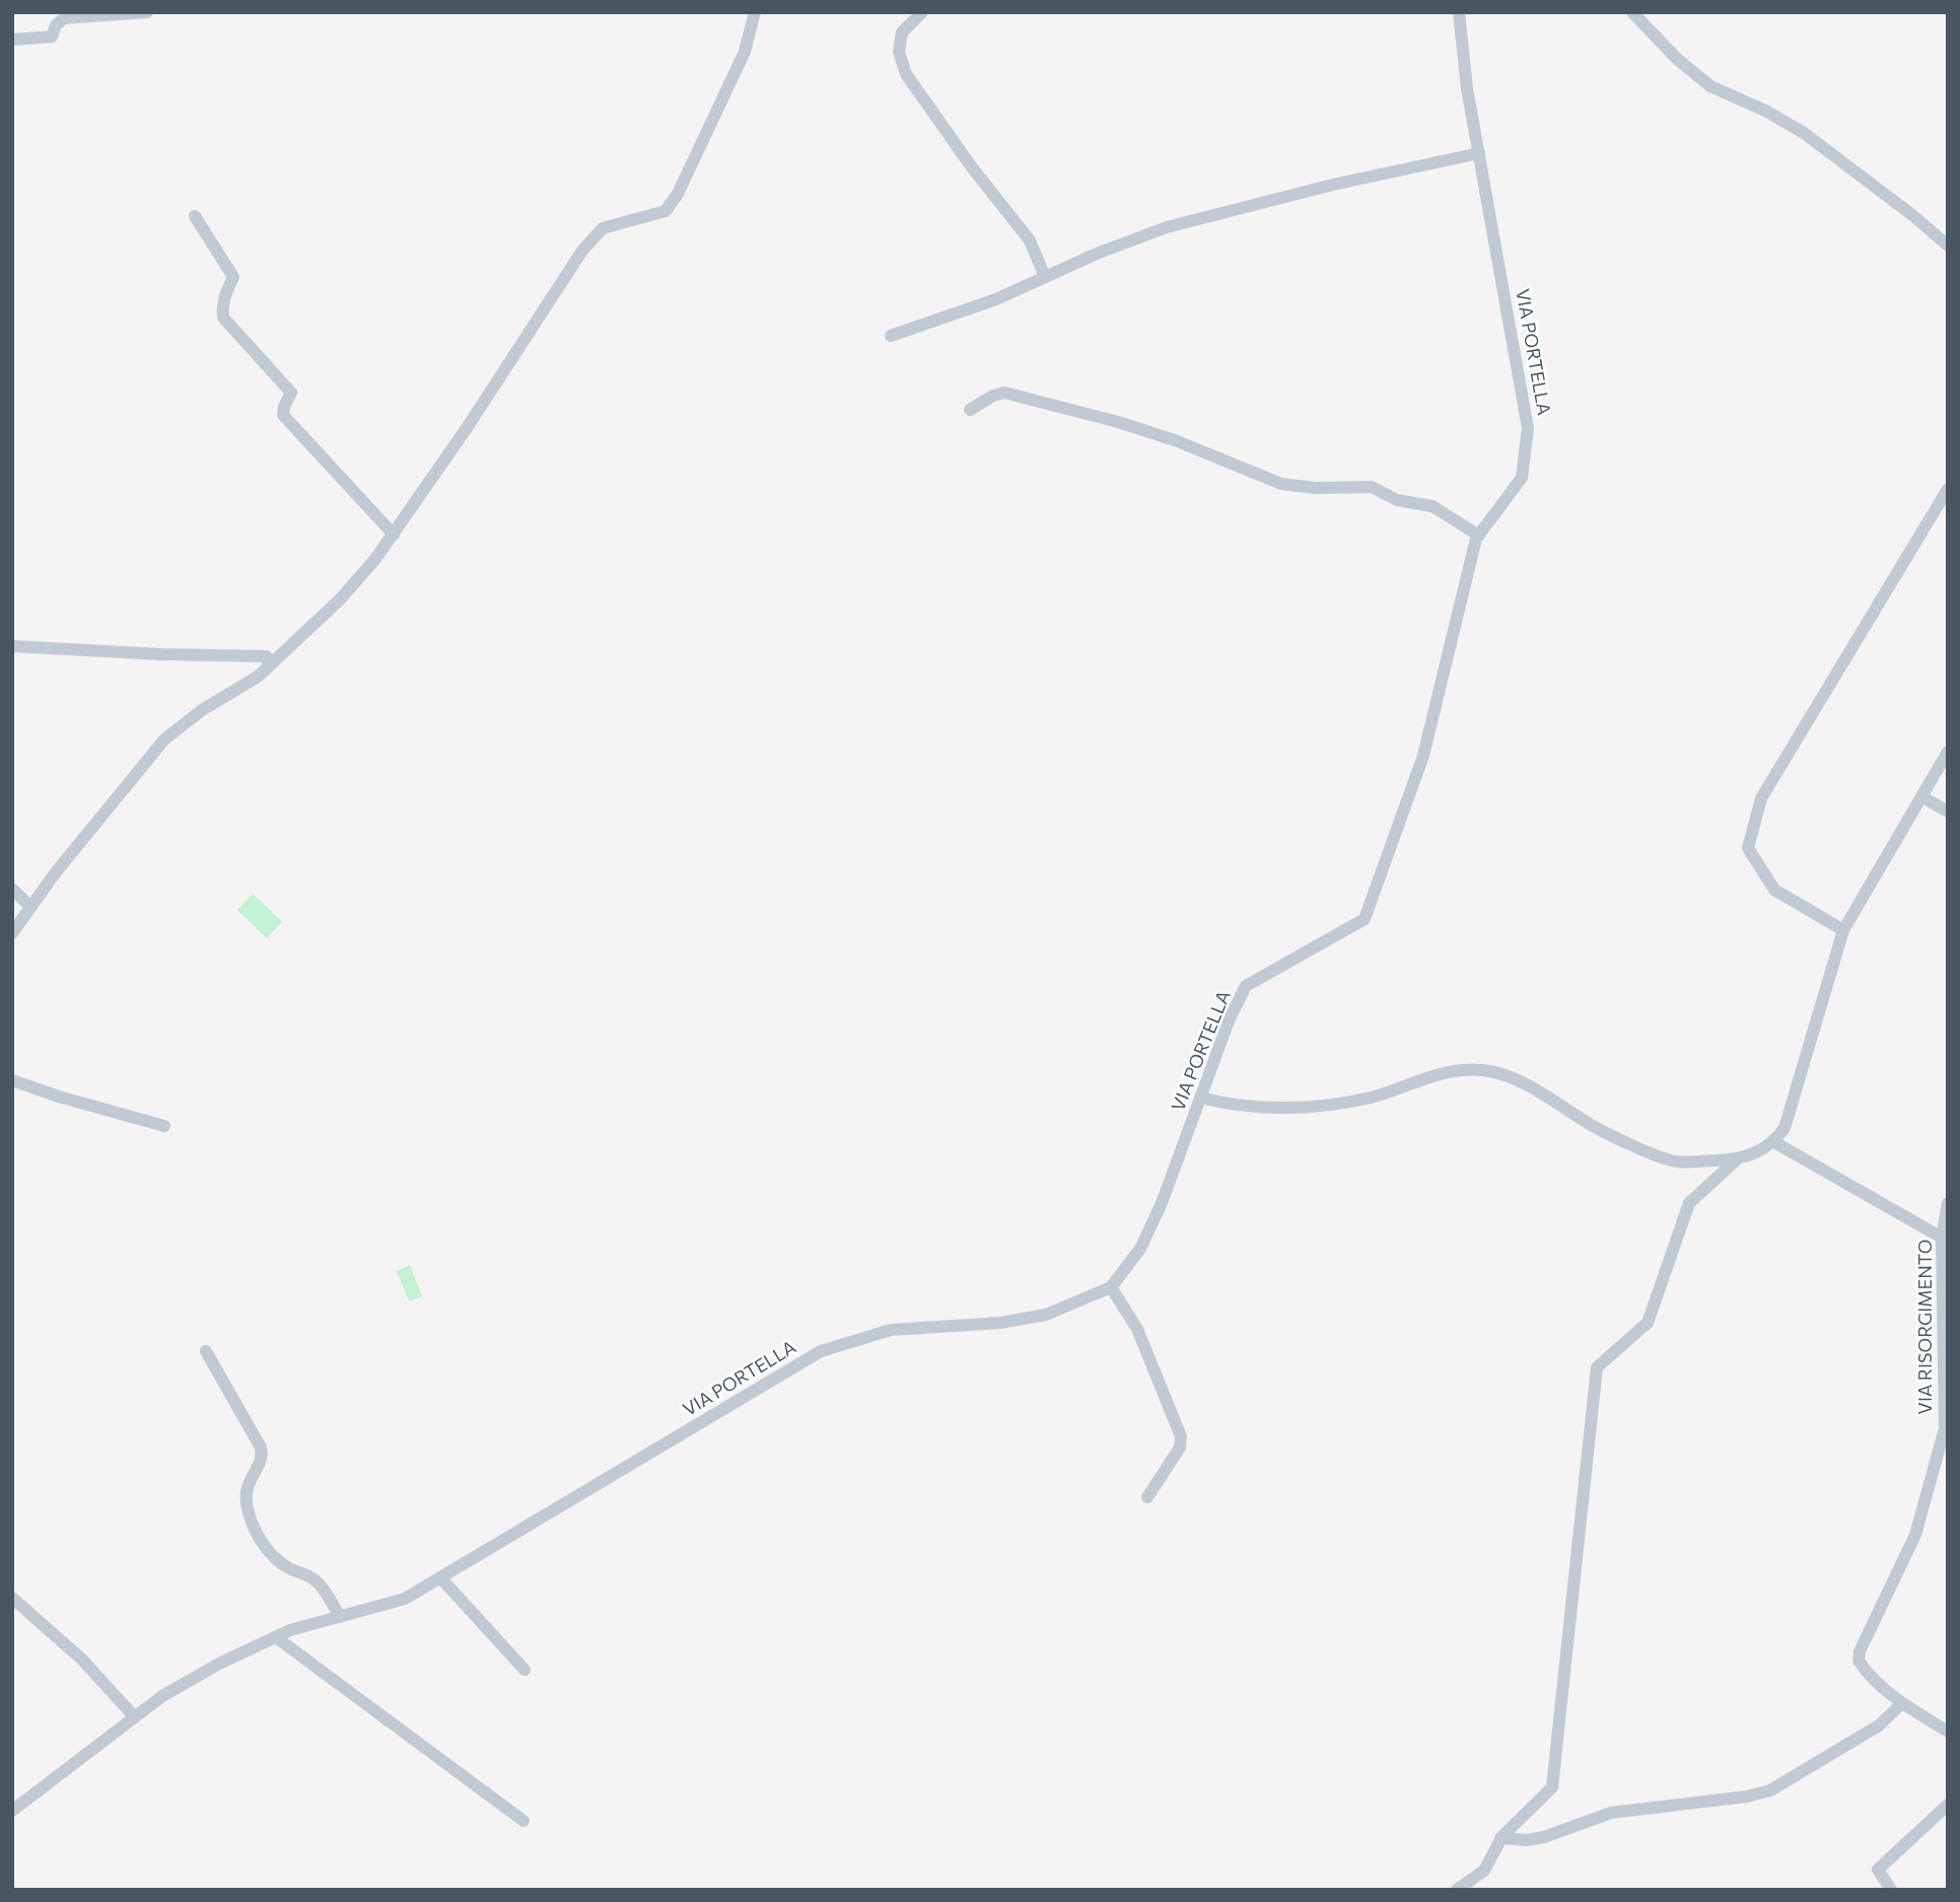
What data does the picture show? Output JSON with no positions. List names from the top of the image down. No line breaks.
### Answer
{"streets":{"street":["VIA PORTELLA","VIA RISORGIMENTO"]}}
